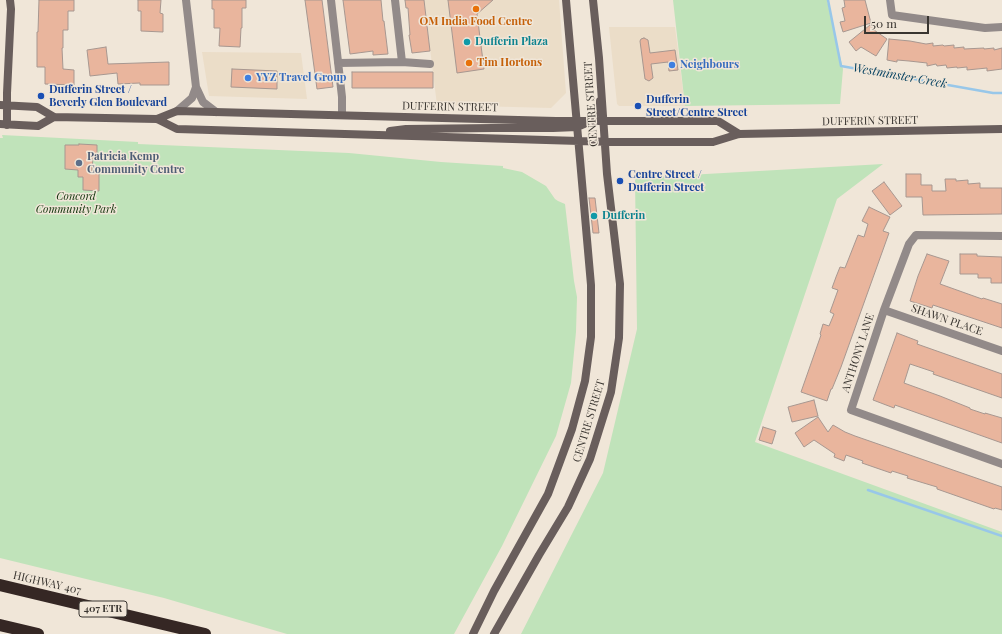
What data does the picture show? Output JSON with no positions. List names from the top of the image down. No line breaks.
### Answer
{"streets":{"highway":["HIGHWAY 407","407 ETR"],"main road":["CENTRE STREET","DUFFERIN STREET"],"street":["SHAWN PLACE","ANTHONY LANE"]},"crossings":[["CENTRE STREET","DUFFERIN STREET"],["SHAWN PLACE","ANTHONY LANE"]],"water":["Westminster Creek"],"parks":["Concord Community Park"],"places":["OM India Food Centre","Dufferin Plaza","Tim Hortons","Neighbours","YYZ Travel Group","Dufferin Street / Beverly Glen Boulevard","Dufferin Street/Centre Street","Patricia Kemp Community Centre","Centre Street / Dufferin Street","Dufferin"],"scale_bar":"50 m"}
